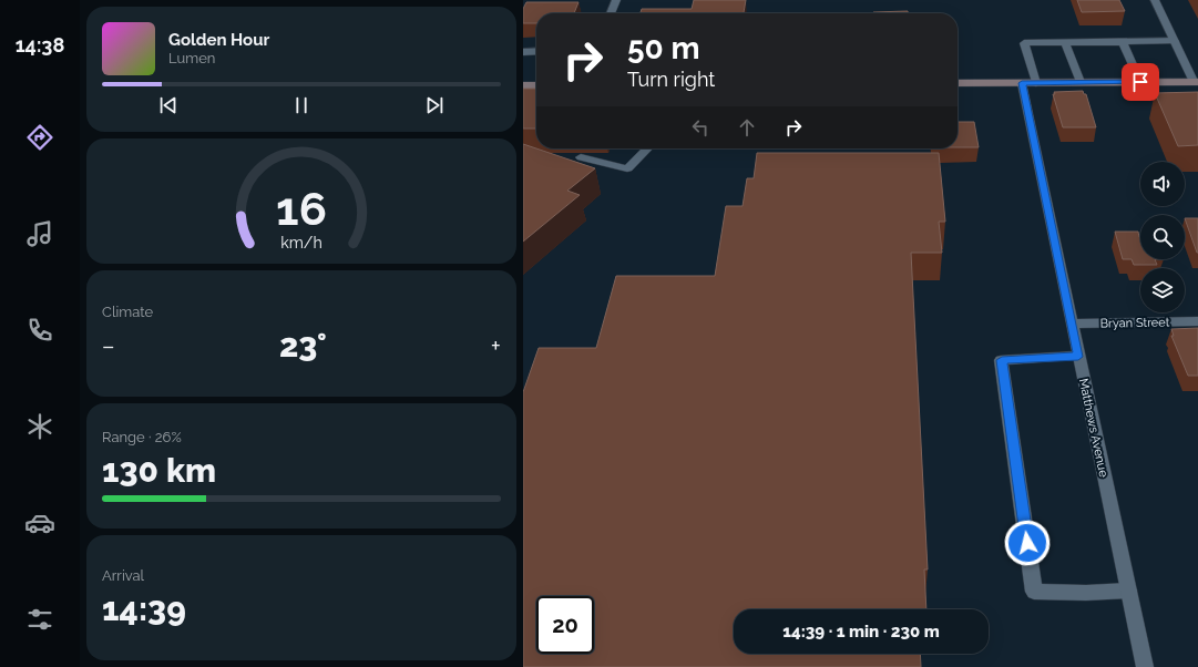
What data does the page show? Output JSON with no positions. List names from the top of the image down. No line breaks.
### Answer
{"streets":{"street":["Bryan Street","Matthews Avenue"]},"crossings":[["Bryan Street","Matthews Avenue"]],"page":{"tabs":"14:38","turn":["50 m","Turn right"],"song":["Golden Hour","Lumen"],"tile":["Climate",["Range · 26%","130 km"],["Arrival","14:39"]],"heat":["−","23°","+"],"limit":"20","trip":"14:39 · 1 min · 230 m","gauge":["16","km/h"]}}
